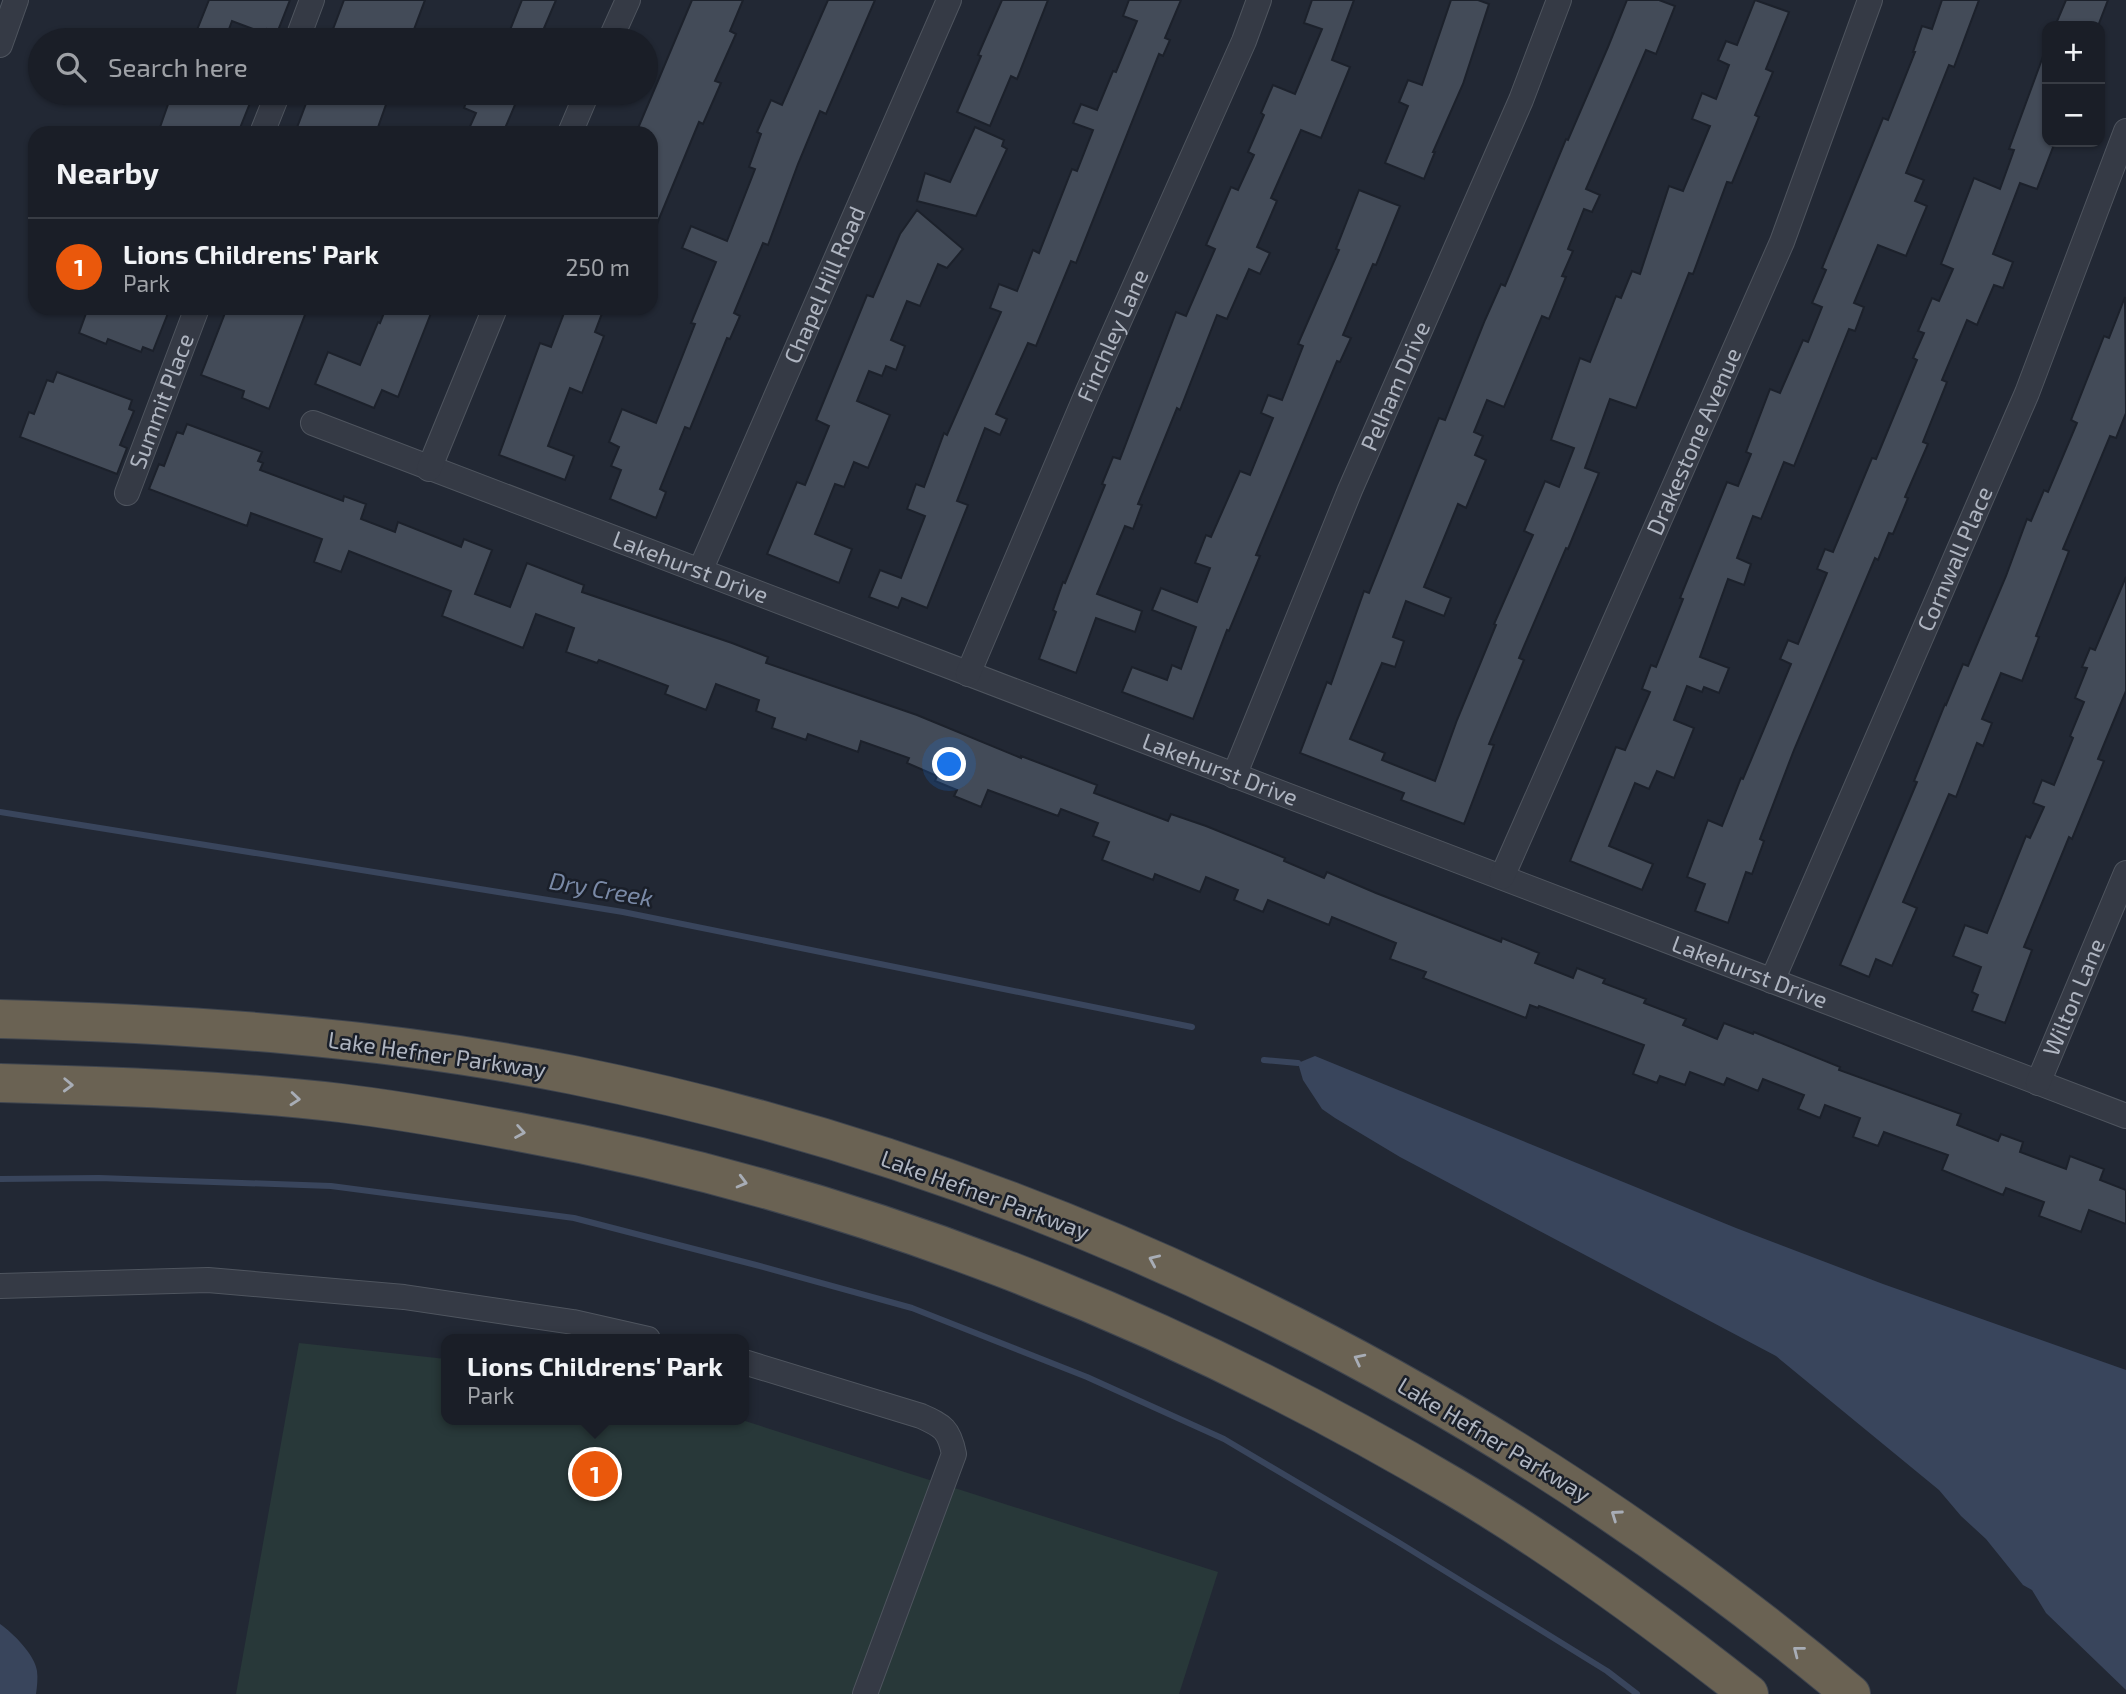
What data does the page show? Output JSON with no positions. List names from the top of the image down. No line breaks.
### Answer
{"streets":{"highway":["Lake Hefner Parkway"],"street":["Chapel Hill Road","Finchley Lane","Pelham Drive","Summit Place","Drakestone Avenue","Cornwall Place","Lakehurst Drive","Wilton Lane"]},"crossings":[["Chapel Hill Road","Lakehurst Drive"],["Finchley Lane","Lakehurst Drive"],["Pelham Drive","Lakehurst Drive"],["Drakestone Avenue","Lakehurst Drive"],["Cornwall Place","Lakehurst Drive"],["Lakehurst Drive","Wilton Lane"]],"water":["Dry Creek"],"page":{"map_buttons":["+","−"],"search":"Search here","heading":"Nearby","list":[{"mark":"1","name":"Lions Childrens' Park","note":"Park","value":"250 m"}],"popup":["Lions Childrens' Park","Park"],"pins":"1"}}
